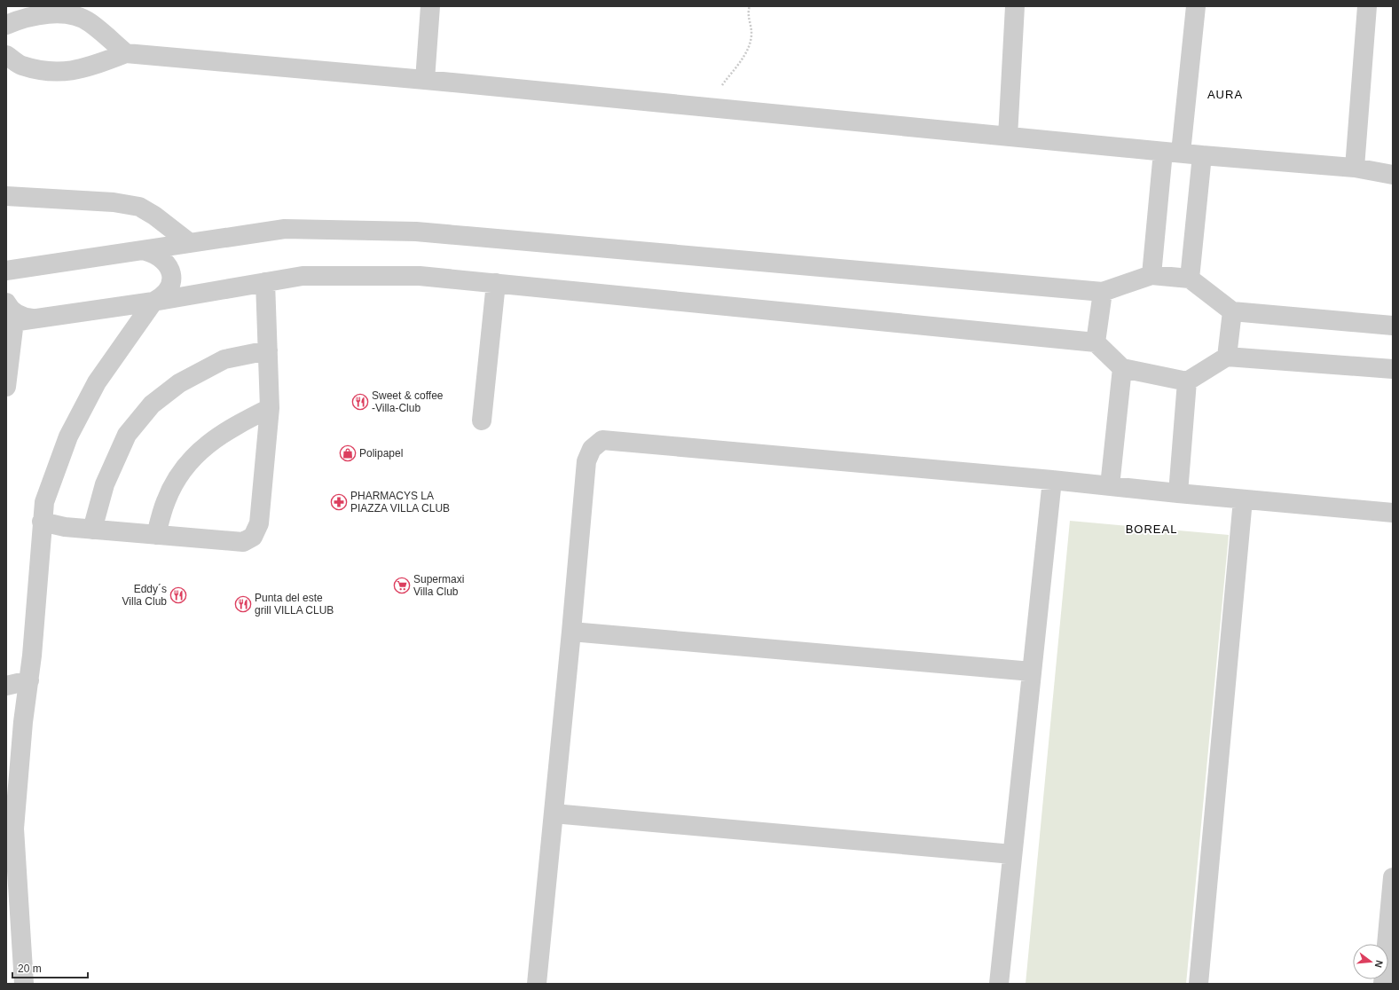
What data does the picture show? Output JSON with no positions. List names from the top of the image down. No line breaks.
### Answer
{"districts":["AURA","BOREAL"],"places":{"restaurant":["Sweet & coffee -Villa-Club","Eddy´s Villa Club","Punta del este grill VILLA CLUB"],"shop":["Polipapel"],"pharmacy":["PHARMACYS LA PIAZZA VILLA CLUB"],"supermarket":["Supermaxi Villa Club"]},"scale_bar":"20 m","north":"right"}
